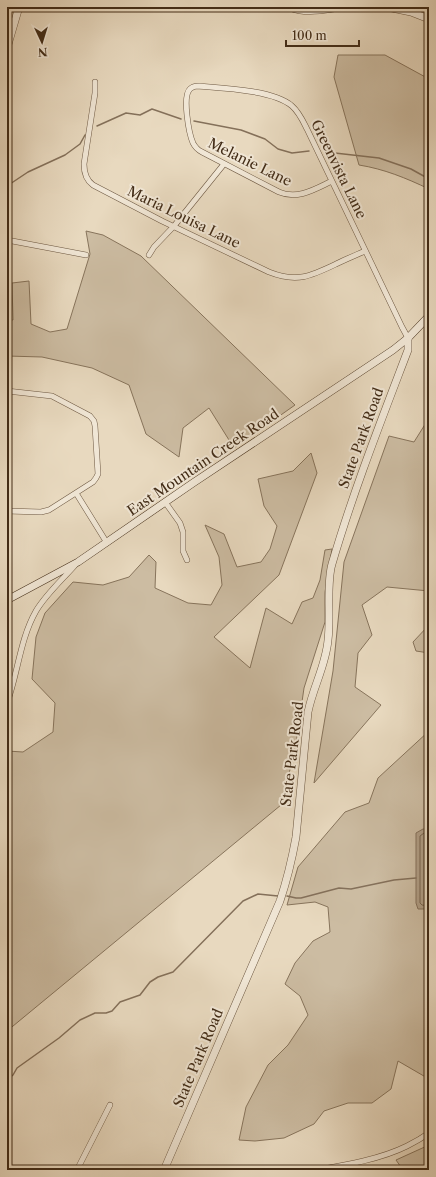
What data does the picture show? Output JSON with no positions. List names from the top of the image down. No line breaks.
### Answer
{"streets":{"street":["Melanie Lane","Greenvista Lane","Maria Louisa Lane","State Park Road","East Mountain Creek Road"]},"crossings":[["Melanie Lane","Greenvista Lane"],["Greenvista Lane","Maria Louisa Lane"],["Greenvista Lane","State Park Road"],["Greenvista Lane","East Mountain Creek Road"],["State Park Road","East Mountain Creek Road"]],"scale_bar":"100 m","north":"bottom"}
